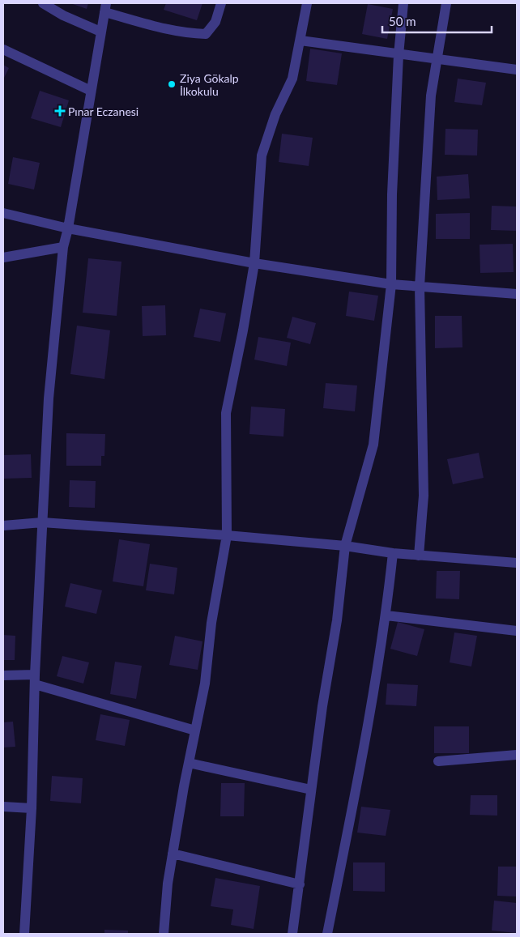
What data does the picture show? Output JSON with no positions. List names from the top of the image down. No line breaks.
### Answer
{"places":{"other":["Ziya Gökalp İlkokulu"],"health":["Pınar Eczanesi"]},"scale_bar":"50 m"}
